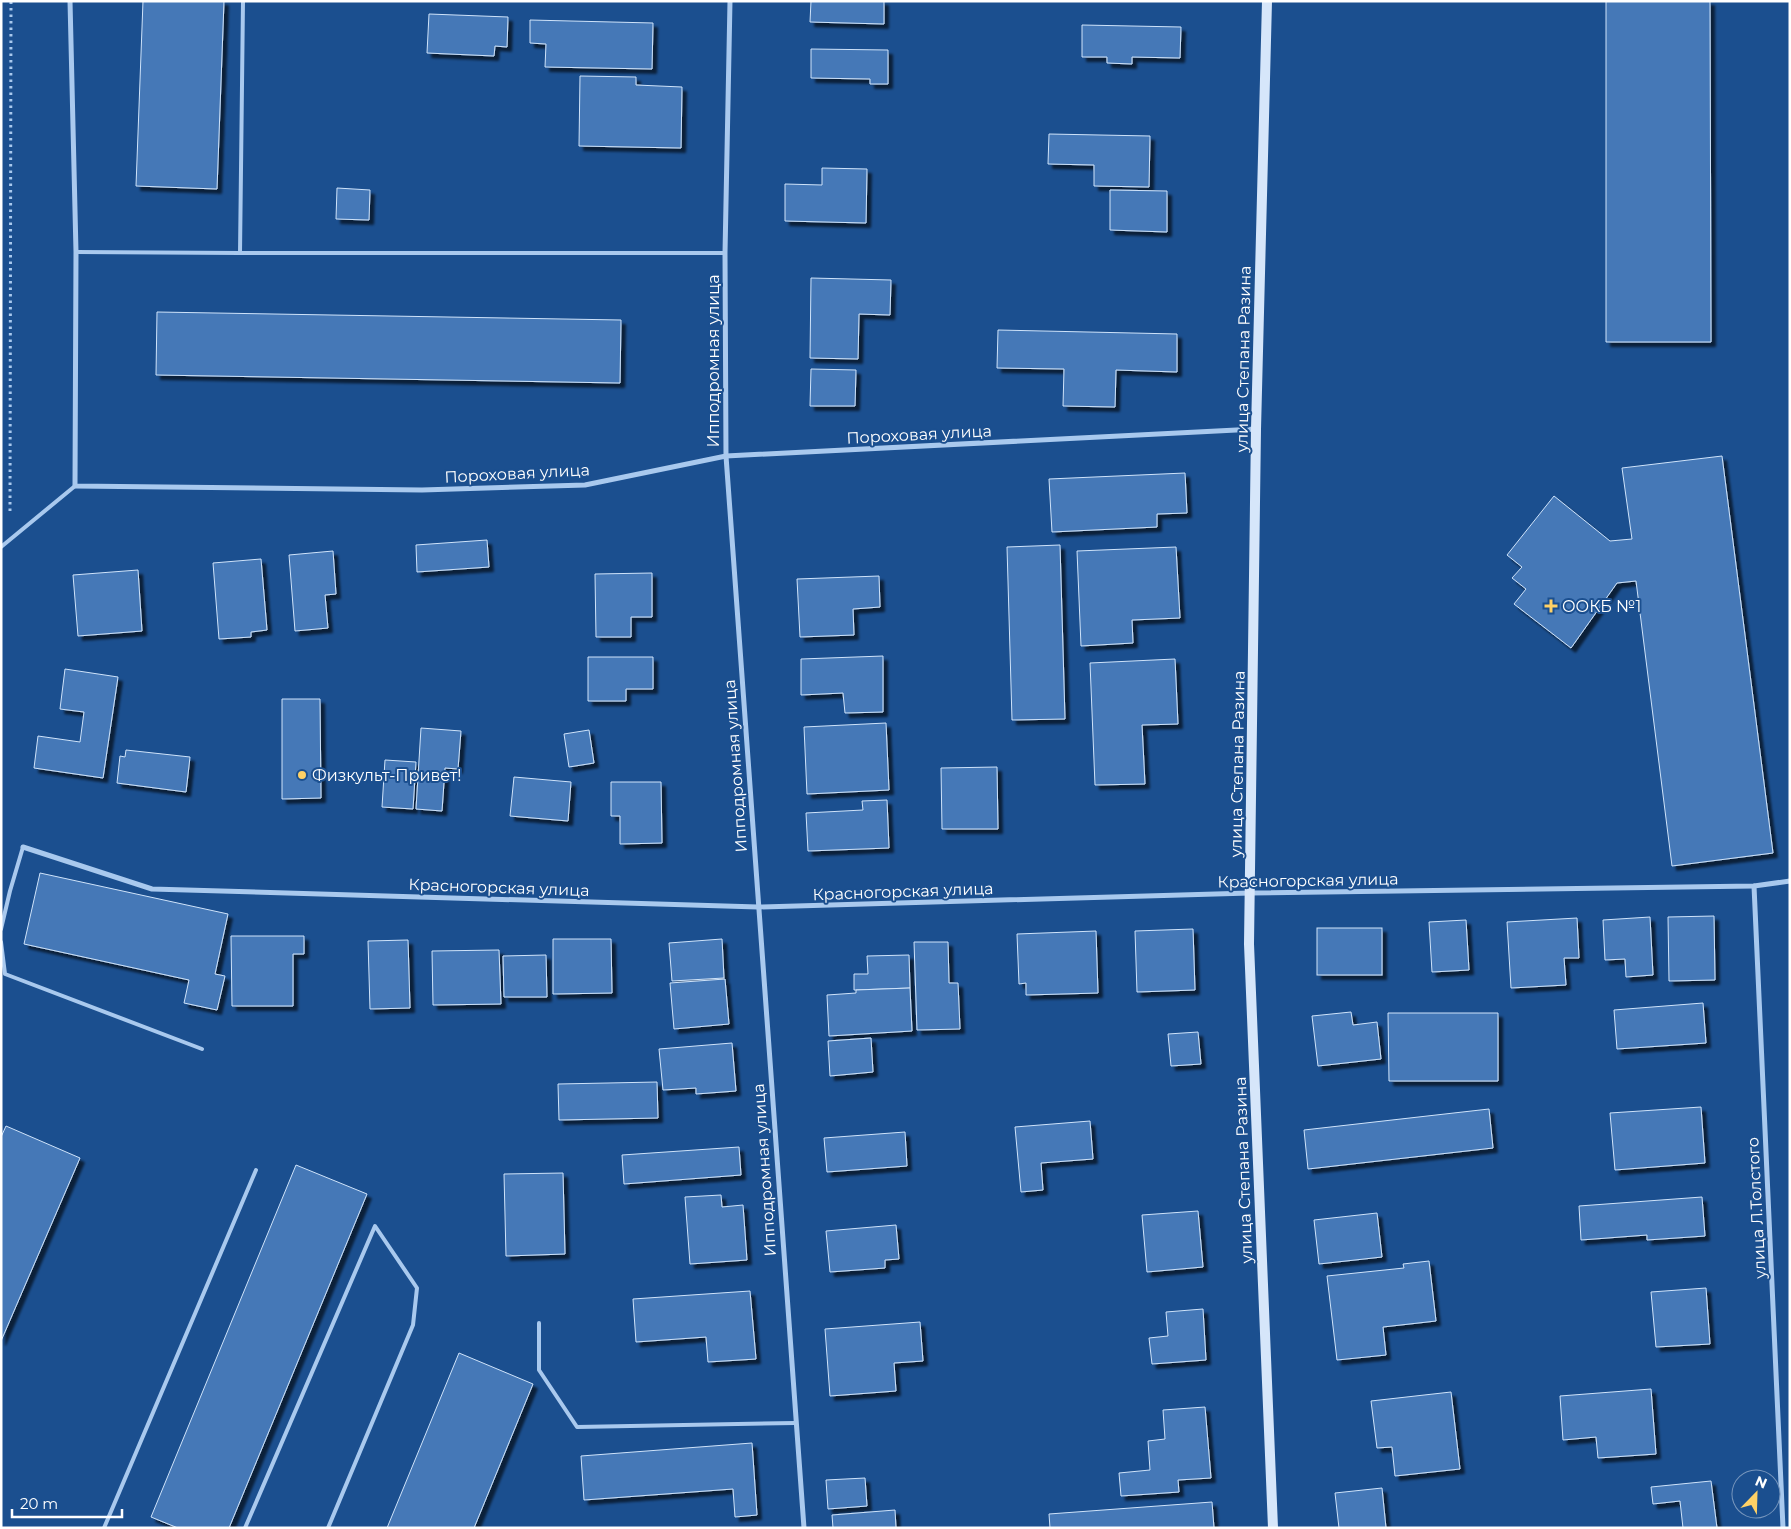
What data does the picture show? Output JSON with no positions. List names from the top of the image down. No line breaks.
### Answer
{"streets":{"main road":["улица Степана Разина"],"street":["Ипподромная улица","Пороховая улица","Красногорская улица","улица Л.Толстого"]},"crossings":[["улица Степана Разина","Пороховая улица"],["улица Степана Разина","Красногорская улица"],["Ипподромная улица","Пороховая улица"],["Ипподромная улица","Красногорская улица"],["Красногорская улица","улица Л.Толстого"]],"places":{"health":["ООКБ №1"],"other":["Физкульт-Привет!"]},"scale_bar":"20 m","north":"top right"}
